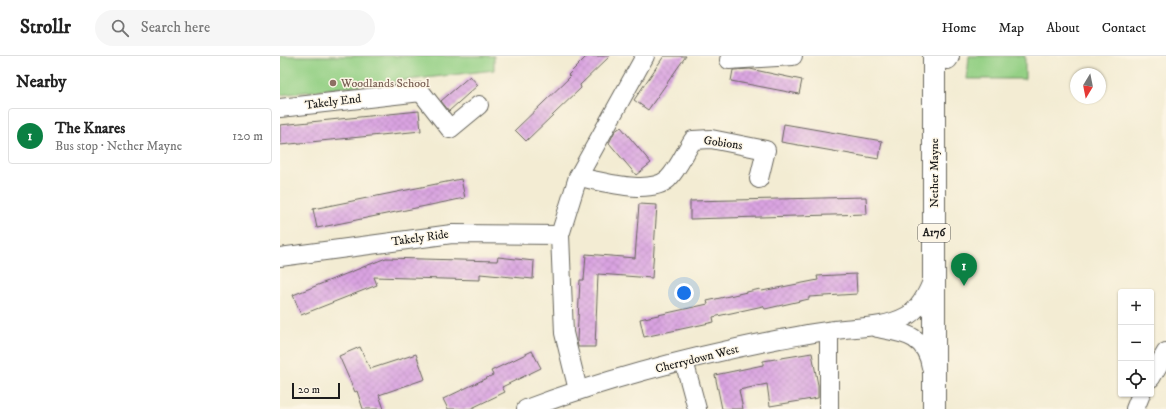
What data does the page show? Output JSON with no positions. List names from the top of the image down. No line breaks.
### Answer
{"streets":{"main road":["Nether Mayne","A176"],"street":["Takely End","Gobions","Takely Ride","Cherrydown West"]},"crossings":[["Nether Mayne","Cherrydown West"]],"places":["Woodlands School"],"scale_bar":"20 m","north":"bottom","page":{"header":"Strollr","search":"Search here","nav":["Home","Map","About","Contact"],"heading":"Nearby","list":[{"mark":"1","name":"The Knares","note":"Bus stop · Nether Mayne","value":"120 m"}],"pins":"1","map_buttons":["+","−"],"scale":"20 m"}}
